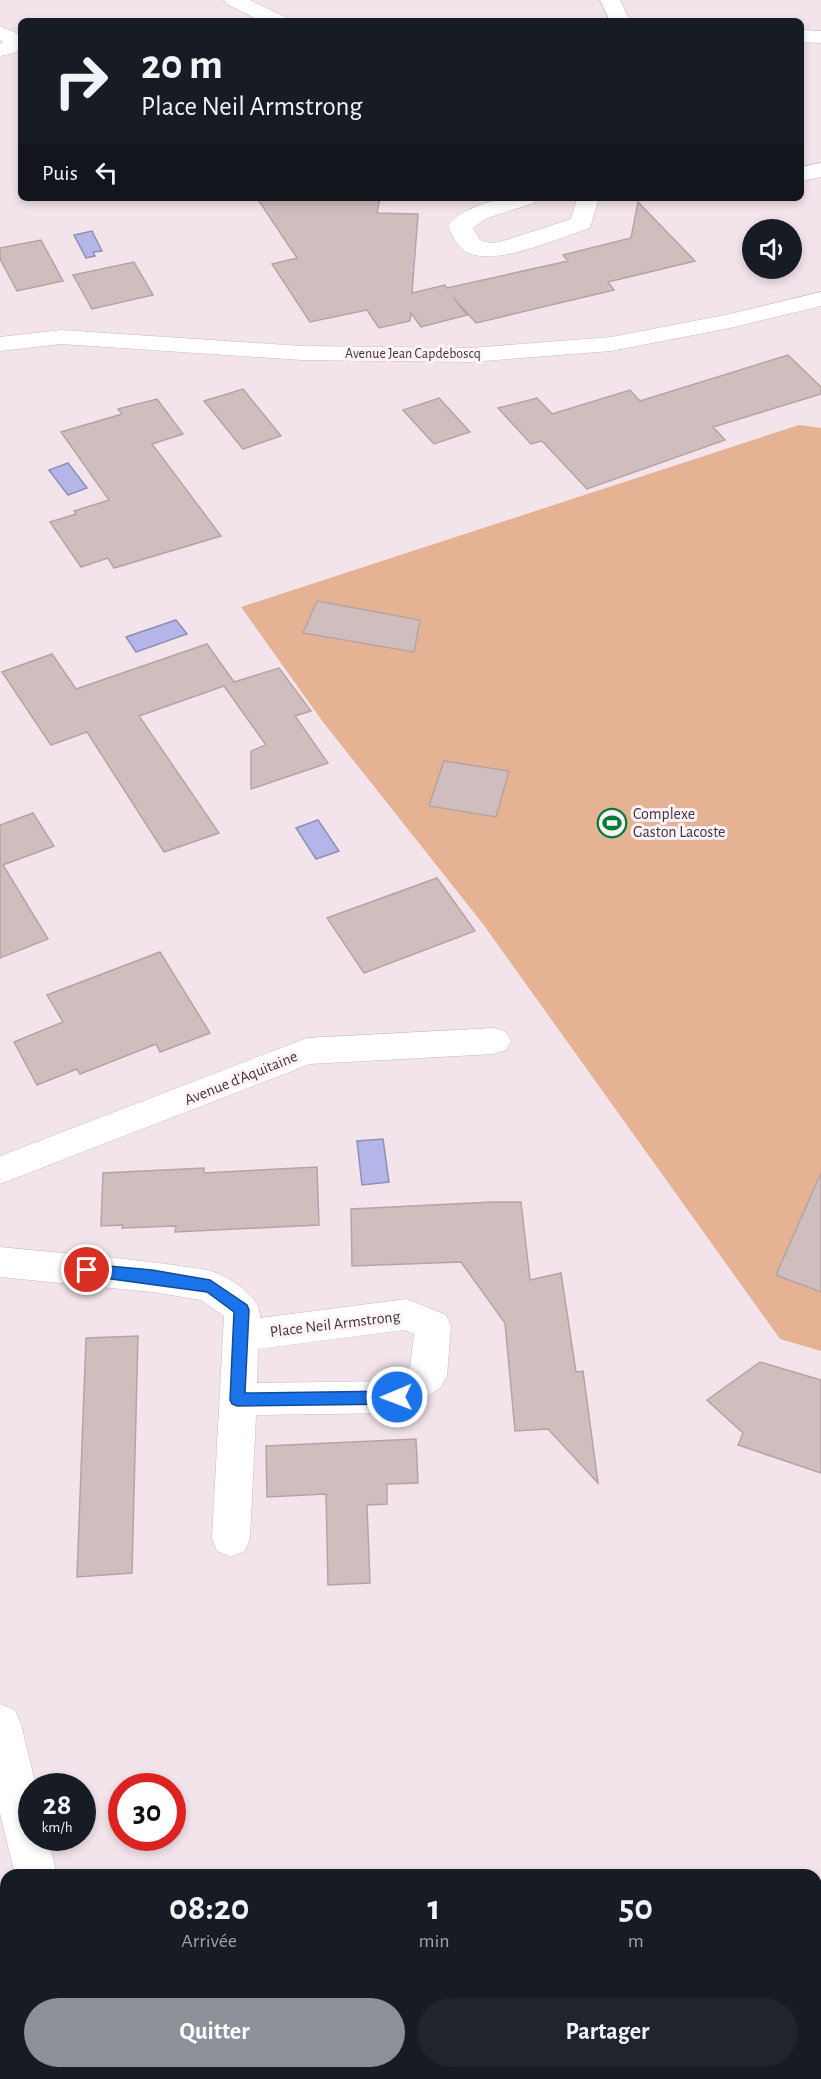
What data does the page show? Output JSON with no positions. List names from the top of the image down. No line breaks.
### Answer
{"streets":{"street":["Avenue Jean Capdeboscq","Avenue d'Aquitaine","Place Neil Armstrong"]},"places":{"sports":["Complexe Gaston Lacoste"]},"page":{"turn":["20 m","Place Neil Armstrong"],"then":"Puis","speed":"28 km/h","limit":"30","eta":["08:20","Arrivée","1","min","50","m"],"buttons":["Quitter","Partager"]}}
